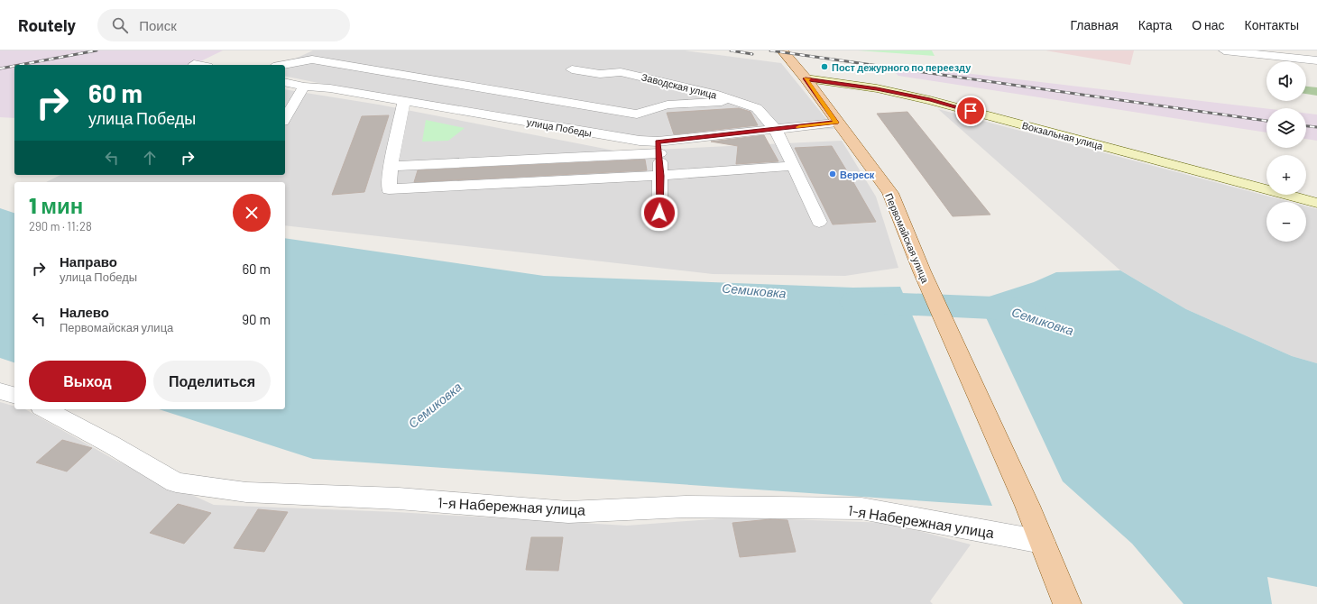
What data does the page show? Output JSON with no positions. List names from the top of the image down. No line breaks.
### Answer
{"streets":{"main road":["Вокзальная улица","Первомайская улица"],"street":["Заводская улица","улица Победы","1-я Набережная улица"]},"crossings":[["Заводская улица","улица Победы"],["улица Победы","Первомайская улица"],["Вокзальная улица","Первомайская улица"],["Первомайская улица","1-я Набережная улица"]],"water":["Семиковка"],"places":["Пост дежурного по переезду","Вереск"],"page":{"header":"Routely","search":"Поиск","nav":["Главная","Карта","О нас","Контакты"],"map_buttons":["+","−"],"turn":["60 m","улица Победы"],"heading":["1 мин","290 m · 11:28"],"list":[{"name":"Направо","note":"улица Победы","value":"60 m"},{"name":"Налево","note":"Первомайская улица","value":"90 m"}],"buttons":["Выход","Поделиться"]}}
